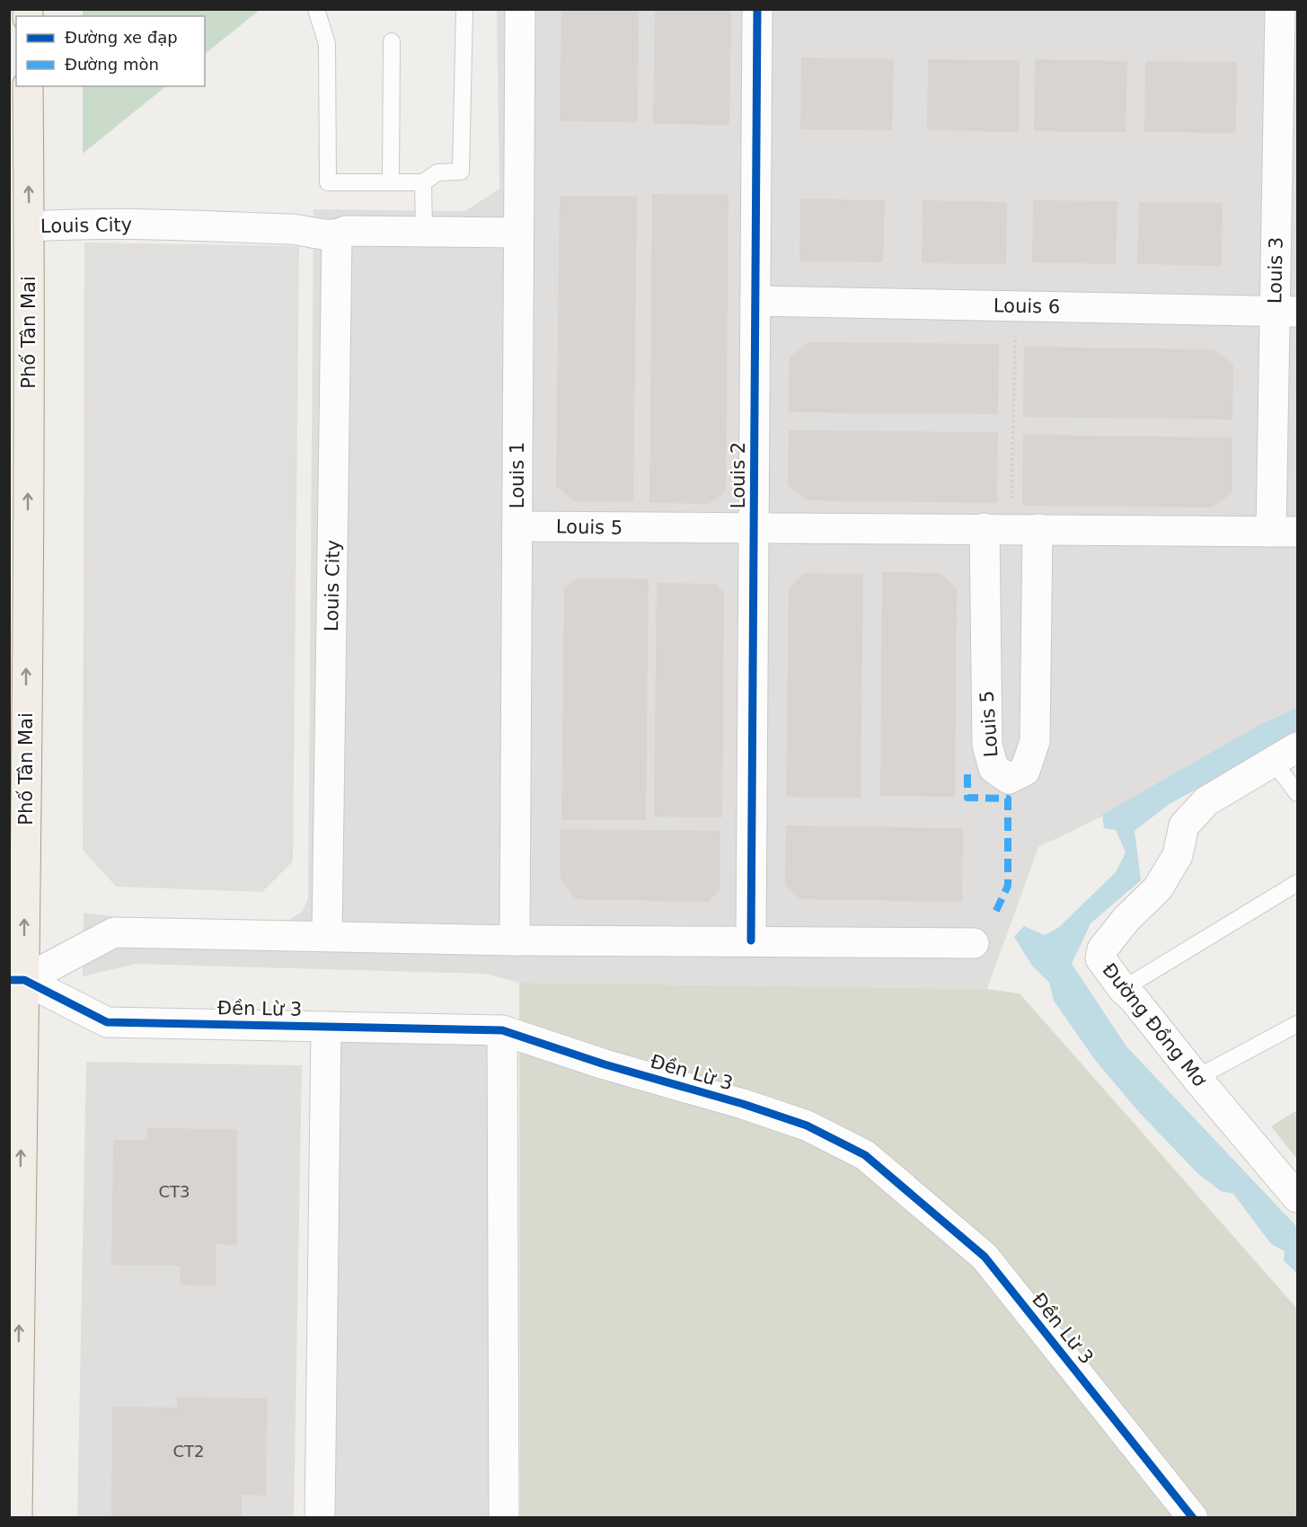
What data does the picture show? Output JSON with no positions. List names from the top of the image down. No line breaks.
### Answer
{"streets":{"main road":["Phố Tân Mai"],"street":["Louis City","Louis 3","Louis 6","Louis 1","Louis 2","Louis 5","Đền Lừ 3","Đường Đồng Mơ"]},"crossings":[["Louis City","Phố Tân Mai"],["Louis City","Louis 1"],["Louis 3","Louis 6"],["Louis 3","Louis 5"],["Louis 6","Louis 2"],["Phố Tân Mai","Đền Lừ 3"],["Louis 1","Louis 5"],["Louis 2","Louis 5"]],"one_way":["Phố Tân Mai"],"house_numbers":["CT3","CT2"],"legend":["Đường xe đạp","Đường mòn"]}
